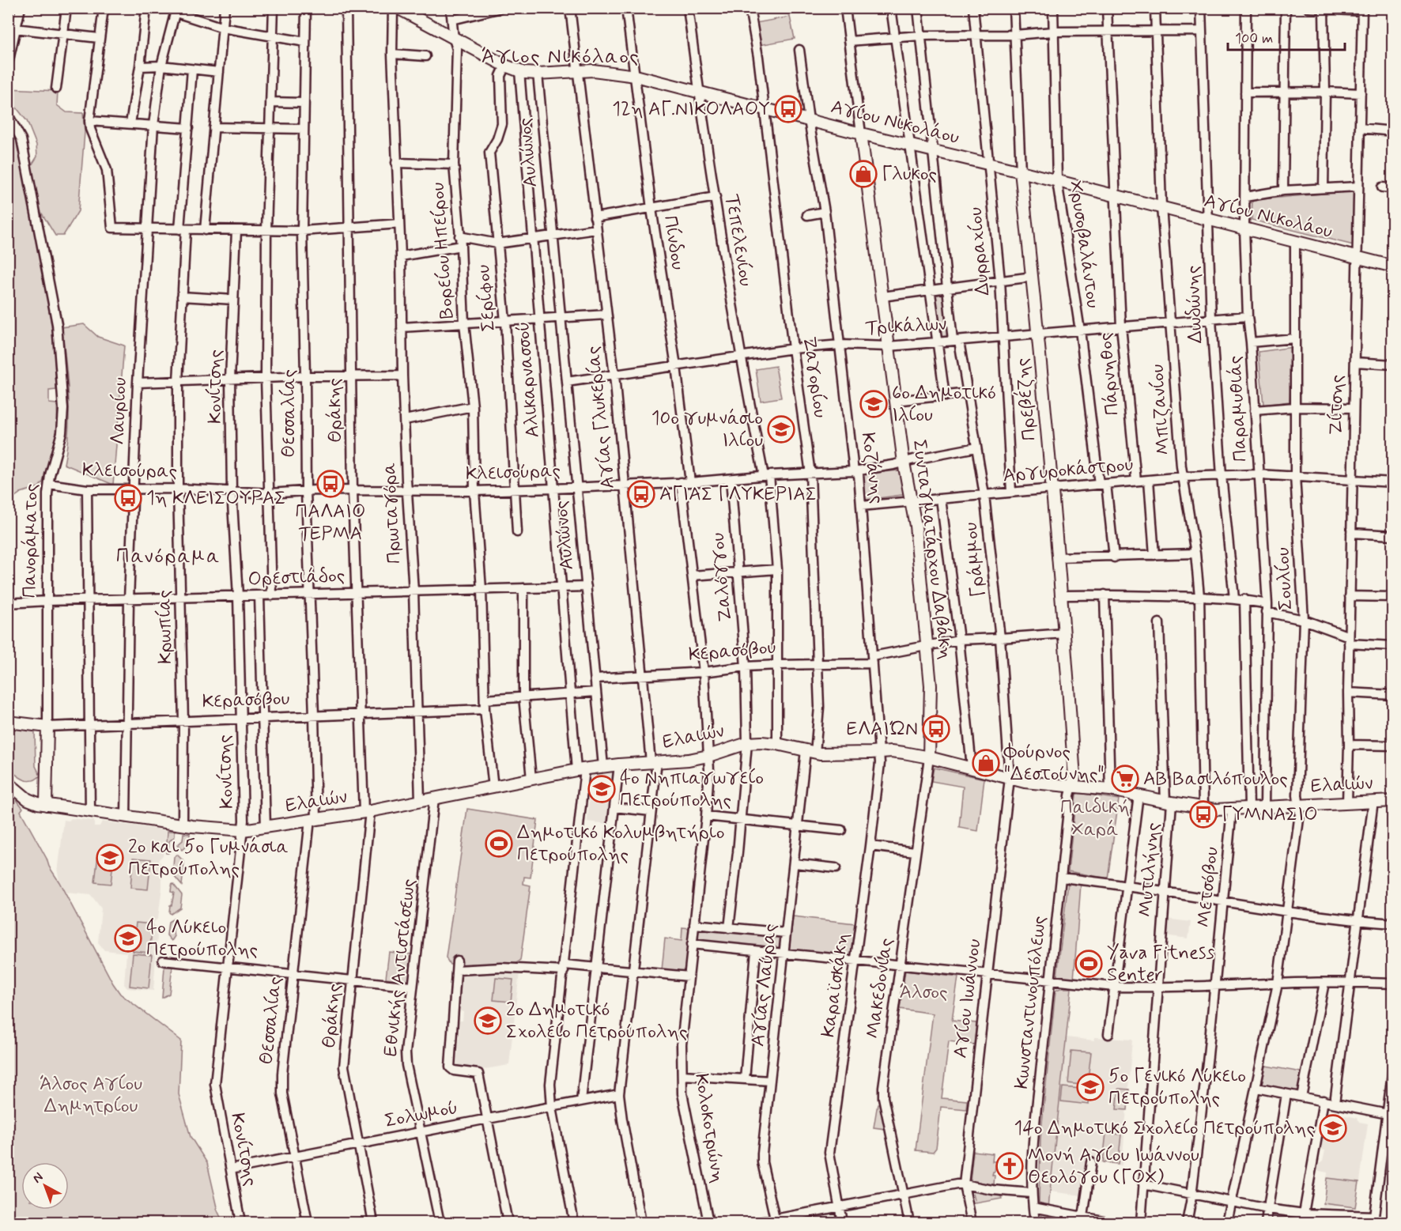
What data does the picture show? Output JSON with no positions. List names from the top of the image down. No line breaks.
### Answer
{"streets":{"street":["Αγίου Νικολάου","Αυλώνος","Τεπελενίου","Πίνδου","Χρυσοβαλάντου","Βορείου Ηπείρου","Δυρραχίου","Σερίφου","Δωδώνης","Τρικάλων","Πάρνηθος","Ζαγορίου","Αλικαρνασσού","Κονίτσης","Πρεβέζης","Ζίτσης","Παραμυθιάς","Μπιζανίου","Θράκης","Λαυρίου","Θεσσαλίας","Αγίας Γλυκερίας","Κοζάνης","Αργυροκάστρου","Κλεισούρας","Πρωταγόρα","Πανοράματος","Συνταγματάρχου Δαβάκη","Γράμμου","Ζαλόγγου","Ορεστιάδος","Σουλίου","Κρωπίας","Κερασόβου","Ελαιών","Μυτιλήνης","Μετσόβου","Εθνικής Αντιστάσεως","Αγίας Λαύρας","Καραϊσκάκη","Μακεδονίας","Αγίου Ιωάννου","Κωνσταντινουπόλεως","Σολωμού","Κολοκοτρώνη"]},"crossings":[["Αγίου Νικολάου","Αυλώνος"],["Αγίου Νικολάου","Τεπελενίου"],["Αγίου Νικολάου","Πίνδου"],["Αγίου Νικολάου","Χρυσοβαλάντου"],["Αγίου Νικολάου","Βορείου Ηπείρου"],["Αγίου Νικολάου","Δυρραχίου"],["Αγίου Νικολάου","Σερίφου"],["Αγίου Νικολάου","Δωδώνης"],["Αγίου Νικολάου","Πάρνηθος"],["Αγίου Νικολάου","Ζαγορίου"],["Αγίου Νικολάου","Αλικαρνασσού"],["Αγίου Νικολάου","Πρεβέζης"],["Αγίου Νικολάου","Ζίτσης"],["Αγίου Νικολάου","Παραμυθιάς"],["Αγίου Νικολάου","Μπιζανίου"],["Αγίου Νικολάου","Αγίας Γλυκερίας"],["Αγίου Νικολάου","Κοζάνης"],["Αγίου Νικολάου","Συνταγματάρχου Δαβάκη"],["Αγίου Νικολάου","Γράμμου"],["Αγίου Νικολάου","Σουλίου"],["Αυλώνος","Τρικάλων"],["Αυλώνος","Κλεισούρας"],["Αυλώνος","Ορεστιάδος"],["Αυλώνος","Κερασόβου"],["Αυλώνος","Ελαιών"],["Τεπελενίου","Τρικάλων"],["Τεπελενίου","Κλεισούρας"],["Τεπελενίου","Κερασόβου"],["Τεπελενίου","Ελαιών"],["Πίνδου","Τρικάλων"],["Πίνδου","Κλεισούρας"],["Χρυσοβαλάντου","Τρικάλων"],["Χρυσοβαλάντου","Αργυροκάστρου"],["Βορείου Ηπείρου","Κλεισούρας"],["Βορείου Ηπείρου","Ορεστιάδος"],["Βορείου Ηπείρου","Κερασόβου"],["Βορείου Ηπείρου","Ελαιών"],["Δυρραχίου","Τρικάλων"],["Δυρραχίου","Αργυροκάστρου"],["Σερίφου","Κλεισούρας"],["Δωδώνης","Τρικάλων"],["Δωδώνης","Αργυροκάστρου"],["Τρικάλων","Πάρνηθος"],["Τρικάλων","Ζαγορίου"],["Τρικάλων","Πρεβέζης"],["Τρικάλων","Παραμυθιάς"],["Τρικάλων","Μπιζανίου"],["Τρικάλων","Αγίας Γλυκερίας"],["Τρικάλων","Κοζάνης"],["Τρικάλων","Συνταγματάρχου Δαβάκη"],["Τρικάλων","Γράμμου"],["Πάρνηθος","Αργυροκάστρου"],["Ζαγορίου","Κλεισούρας"],["Ζαγορίου","Κερασόβου"],["Ζαγορίου","Ελαιών"],["Ζαγορίου","Αγίας Λαύρας"],["Αλικαρνασσού","Κλεισούρας"],["Αλικαρνασσού","Ορεστιάδος"],["Αλικαρνασσού","Κερασόβου"],["Αλικαρνασσού","Ελαιών"],["Αλικαρνασσού","Σολωμού"],["Κονίτσης","Κλεισούρας"],["Κονίτσης","Ορεστιάδος"],["Κονίτσης","Κερασόβου"],["Κονίτσης","Ελαιών"],["Κονίτσης","Σολωμού"],["Πρεβέζης","Αργυροκάστρου"],["Πρεβέζης","Κερασόβου"],["Πρεβέζης","Ελαιών"],["Πρεβέζης","Κωνσταντινουπόλεως"],["Ζίτσης","Αργυροκάστρου"],["Ζίτσης","Ελαιών"],["Παραμυθιάς","Αργυροκάστρου"],["Παραμυθιάς","Ελαιών"],["Μπιζανίου","Αργυροκάστρου"],["Μπιζανίου","Ελαιών"],["Θράκης","Κλεισούρας"],["Θράκης","Ορεστιάδος"],["Θράκης","Κερασόβου"],["Θράκης","Ελαιών"],["Θράκης","Σολωμού"],["Λαυρίου","Κλεισούρας"],["Λαυρίου","Ορεστιάδος"],["Λαυρίου","Κερασόβου"],["Λαυρίου","Ελαιών"],["Θεσσαλίας","Κλεισούρας"],["Θεσσαλίας","Ορεστιάδος"],["Θεσσαλίας","Κερασόβου"],["Θεσσαλίας","Ελαιών"],["Θεσσαλίας","Σολωμού"],["Αγίας Γλυκερίας","Κλεισούρας"],["Αγίας Γλυκερίας","Κερασόβου"],["Αγίας Γλυκερίας","Ελαιών"],["Αγίας Γλυκερίας","Σολωμού"],["Κοζάνης","Αργυροκάστρου"],["Κοζάνης","Κλεισούρας"],["Κοζάνης","Κερασόβου"],["Κοζάνης","Ελαιών"],["Κοζάνης","Καραϊσκάκη"],["Αργυροκάστρου","Συνταγματάρχου Δαβάκη"],["Αργυροκάστρου","Γράμμου"],["Αργυροκάστρου","Σουλίου"],["Κλεισούρας","Πρωταγόρα"],["Κλεισούρας","Πανοράματος"],["Κλεισούρας","Συνταγματάρχου Δαβάκη"],["Κλεισούρας","Γράμμου"],["Κλεισούρας","Ζαλόγγου"],["Κλεισούρας","Κρωπίας"],["Κλεισούρας","Κολοκοτρώνη"],["Πρωταγόρα","Ορεστιάδος"],["Πρωταγόρα","Κερασόβου"],["Πρωταγόρα","Ελαιών"],["Πανοράματος","Ορεστιάδος"],["Πανοράματος","Κερασόβου"],["Πανοράματος","Ελαιών"],["Συνταγματάρχου Δαβάκη","Κερασόβου"],["Συνταγματάρχου Δαβάκη","Ελαιών"],["Συνταγματάρχου Δαβάκη","Μακεδονίας"],["Γράμμου","Κερασόβου"],["Γράμμου","Ελαιών"],["Γράμμου","Αγίου Ιωάννου"],["Ζαλόγγου","Κερασόβου"],["Ζαλόγγου","Ελαιών"],["Ορεστιάδος","Κρωπίας"],["Σουλίου","Ελαιών"],["Κρωπίας","Κερασόβου"],["Κρωπίας","Ελαιών"],["Κερασόβου","Κολοκοτρώνη"],["Ελαιών","Μυτιλήνης"],["Ελαιών","Μετσόβου"],["Ελαιών","Εθνικής Αντιστάσεως"],["Ελαιών","Αγίας Λαύρας"],["Ελαιών","Καραϊσκάκη"],["Ελαιών","Μακεδονίας"],["Ελαιών","Αγίου Ιωάννου"],["Ελαιών","Κωνσταντινουπόλεως"],["Ελαιών","Κολοκοτρώνη"],["Εθνικής Αντιστάσεως","Σολωμού"]],"districts":["Άγιος Νικόλαος","Πανόραμα"],"parks":["Παιδική Χαρά","Άλσος","Άλσος Αγίου Δημητρίου"],"places":{"bus stop":["12η ΑΓ.ΝΙΚΟΛΑΟΥ","ΠΑΛΑΙΟ ΤΕΡΜΑ","ΑΓΙΑΣ ΓΛΥΚΕΡΙΑΣ","1η ΚΛΕΙΣΟΥΡΑΣ","ΕΛΑΙΏΝ","ΓΥΜΝΑΣΙΟ"],"shop":["Γλυκος","Φούρνος \"Δεστούνης\""],"school or university":["6ο Δημοτικό Ιλίου","10ο γυμνάσιο Ιλίου","4ο Νηπιαγωγείο Πετρούπολης","2ο και 5ο Γυμνάσια Πετρούπολης","4ο Λύκειο Πετρούπολης","2ο Δημοτικό Σχολείο Πετρούπολης","5ο Γενικό Λύκειο Πετρούπολης","14ο Δημοτικό Σχολείο Πετρούπολης"],"supermarket":["ΑΒ Βασιλόπουλος"],"sports":["Δημοτικό Κολυμβητήριο Πετρούπολης","Yava Fitness Senter"],"church":["Μονή Αγίου Ιωάννου Θεολόγου (ΓΟΧ)"]},"scale_bar":"100 m","north":"top left"}
